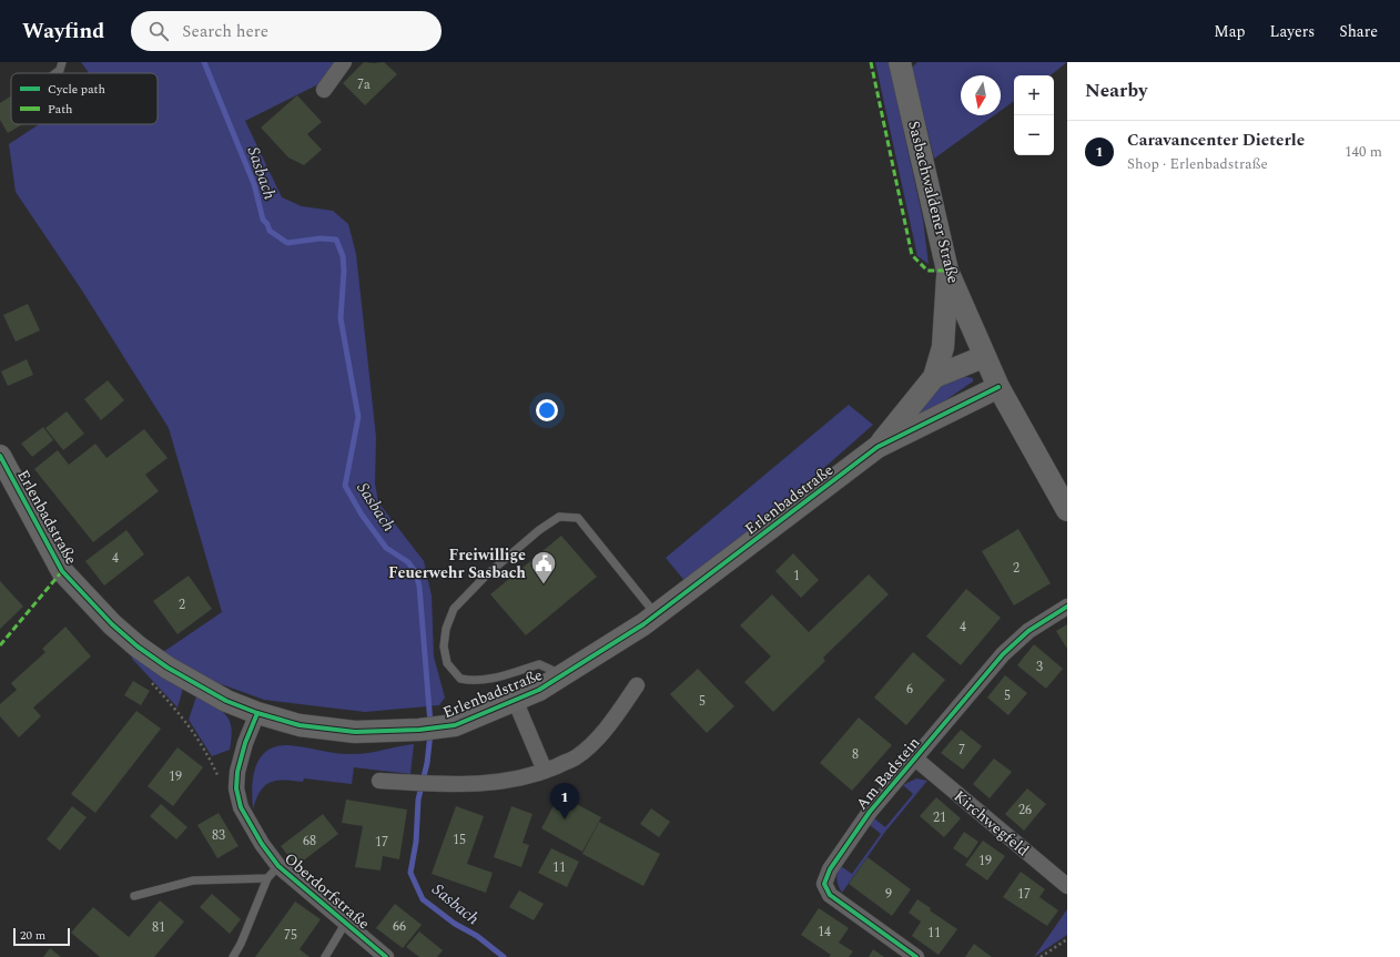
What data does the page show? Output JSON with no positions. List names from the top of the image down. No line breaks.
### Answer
{"streets":{"street":["Sasbachwaldener Straße","Erlenbadstraße","Am Badstein","Kirchwegfeld","Oberdorfstraße"]},"crossings":[["Sasbachwaldener Straße","Erlenbadstraße"],["Erlenbadstraße","Oberdorfstraße"],["Am Badstein","Kirchwegfeld"]],"water":["Sasbach"],"places":{"public building":["Freiwillige Feuerwehr Sasbach"]},"house_numbers":["7a","4","2","1","2","4","3","6","5","5","7","8","19","26","21","83","15","68","17","19","11","9","17","66","81","14","11","75"],"legend":["Cycle path","Path"],"scale_bar":"20 m","north":"bottom","page":{"header":"Wayfind","search":"Search here","nav":["Map","Layers","Share"],"heading":"Nearby","map_buttons":["+","−"],"list":[{"mark":"1","name":"Caravancenter Dieterle","note":"Shop · Erlenbadstraße","value":"140 m"}],"pins":"1","scale":"20 m"}}
